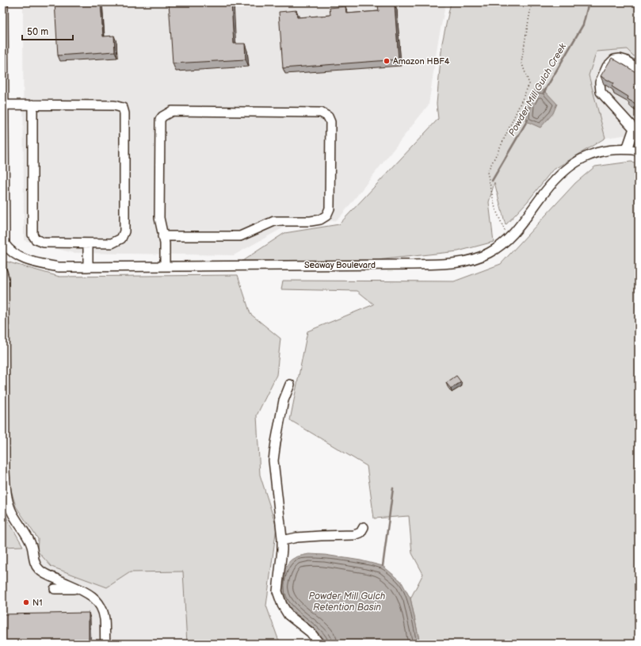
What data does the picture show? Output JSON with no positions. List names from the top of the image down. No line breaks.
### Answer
{"streets":{"street":["Seaway Boulevard"]},"water":["Powder Mill Gulch Creek","Powder Mill Gulch Retention Basin"],"places":["Amazon HBF4","N1"],"scale_bar":"50 m"}
